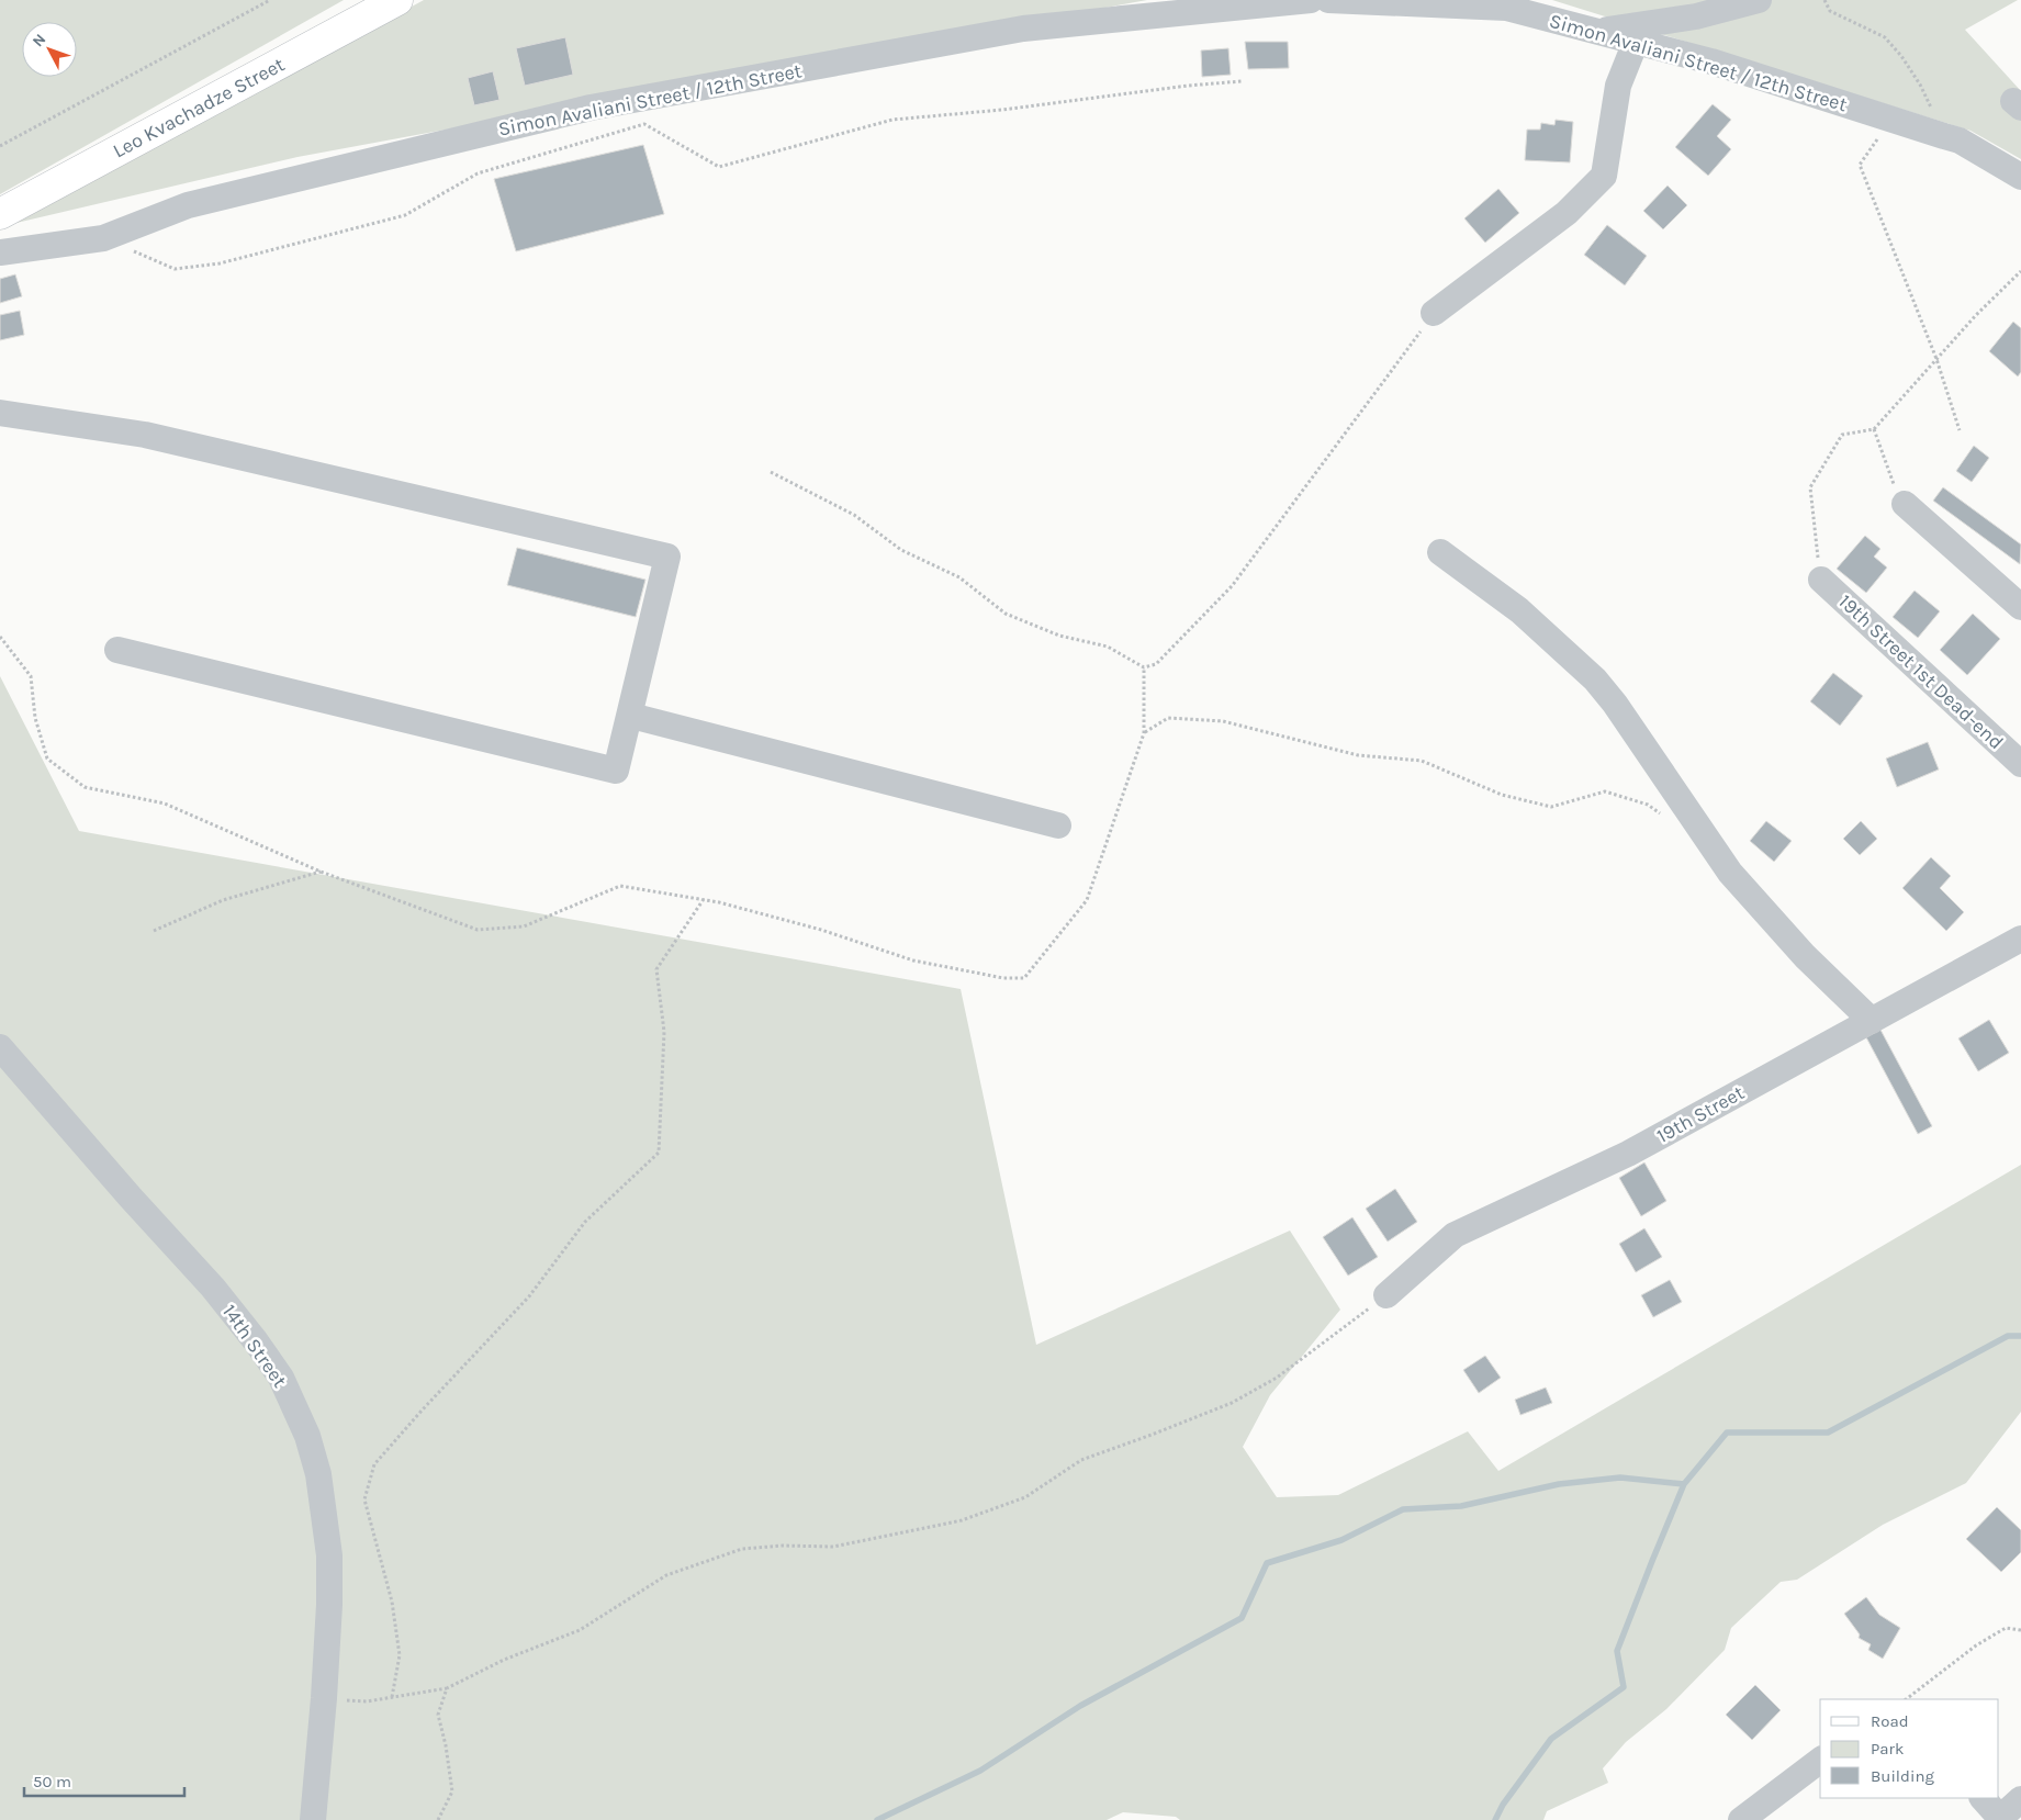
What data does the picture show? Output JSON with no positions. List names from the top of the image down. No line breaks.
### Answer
{"streets":{"main road":["Leo Kvachadze Street"],"street":["Simon Avaliani Street / 12th Street","19th Street 1st Dead-end","19th Street","14th Street"]},"legend":["Road","Park","Building"],"scale_bar":"50 m","north":"top left"}
